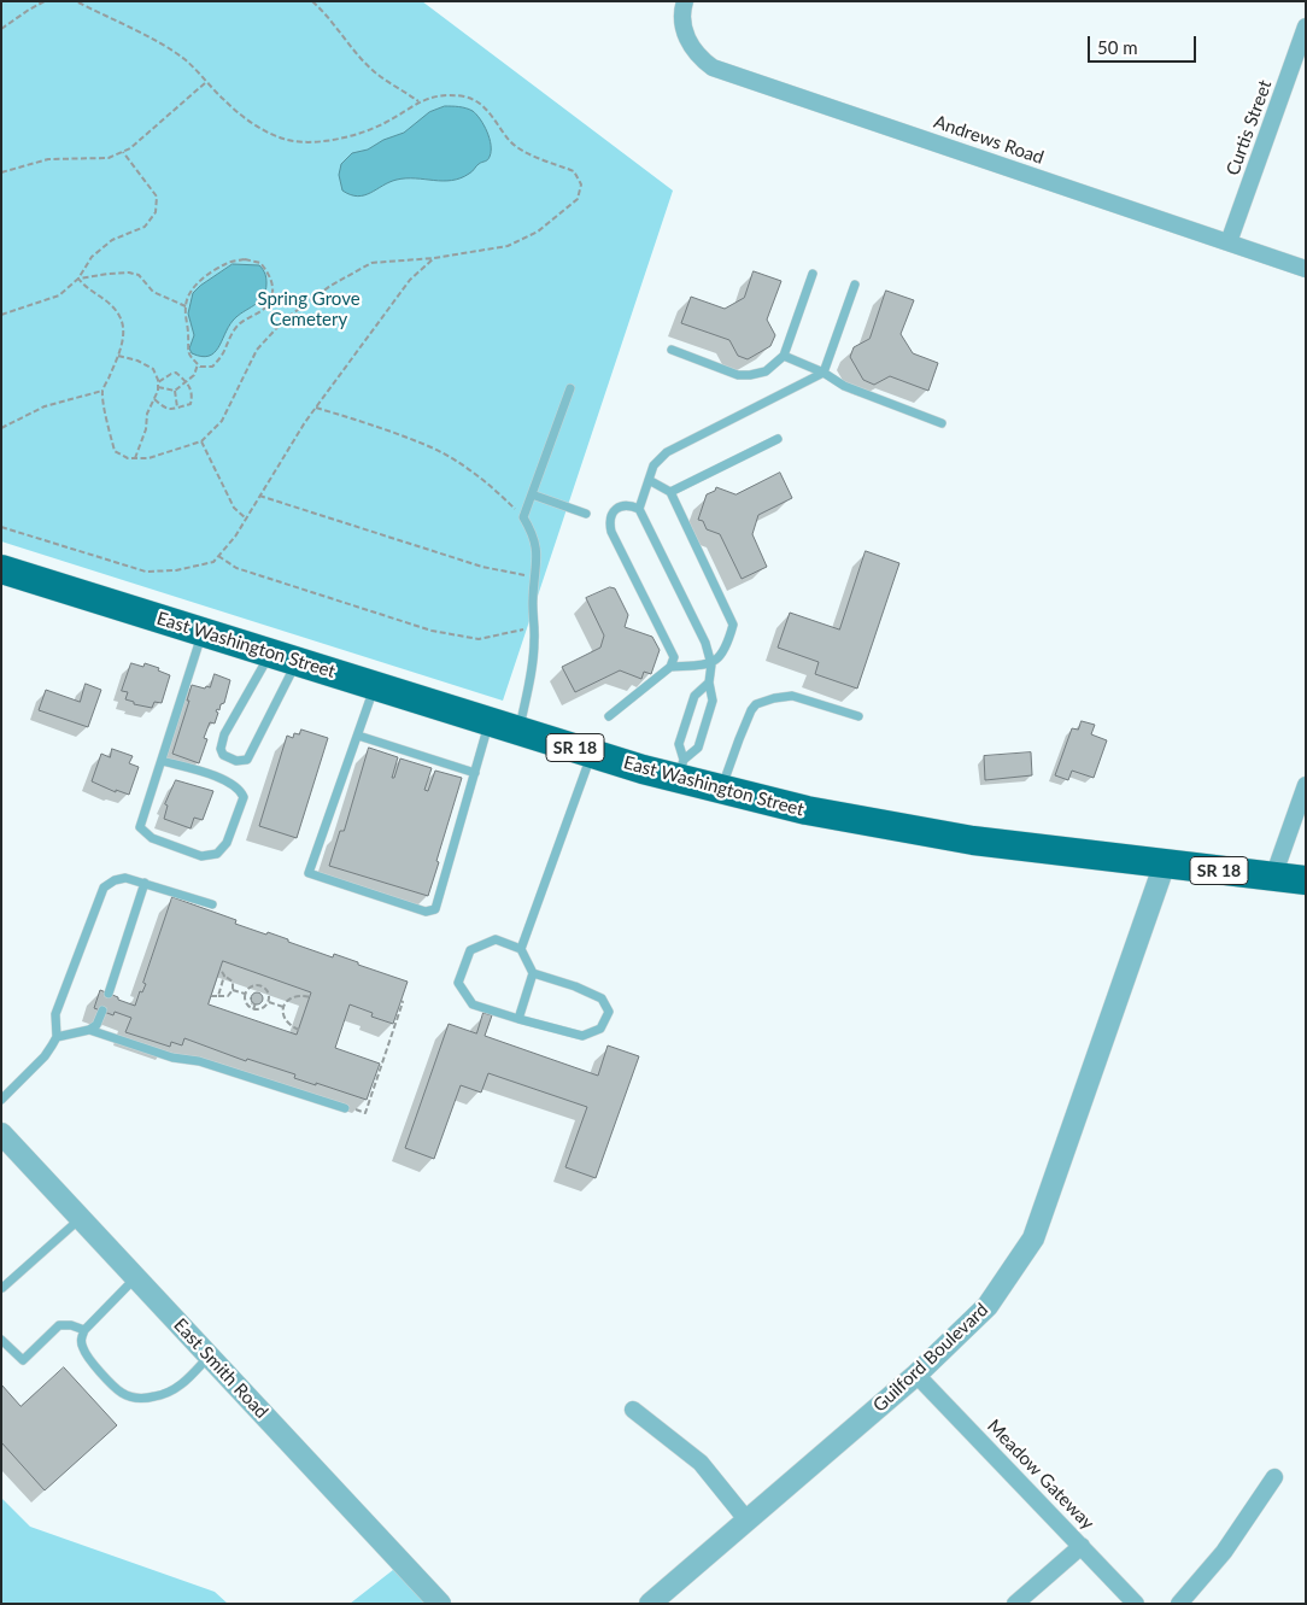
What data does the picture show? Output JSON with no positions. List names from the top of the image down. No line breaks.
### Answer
{"streets":{"highway":["East Washington Street","SR 18"],"street":["Curtis Street","Andrews Road","Guilford Boulevard","East Smith Road","Meadow Gateway"]},"crossings":[["Curtis Street","Andrews Road"],["East Washington Street","Guilford Boulevard"],["Guilford Boulevard","Meadow Gateway"]],"parks":["Spring Grove Cemetery"],"scale_bar":"50 m"}
